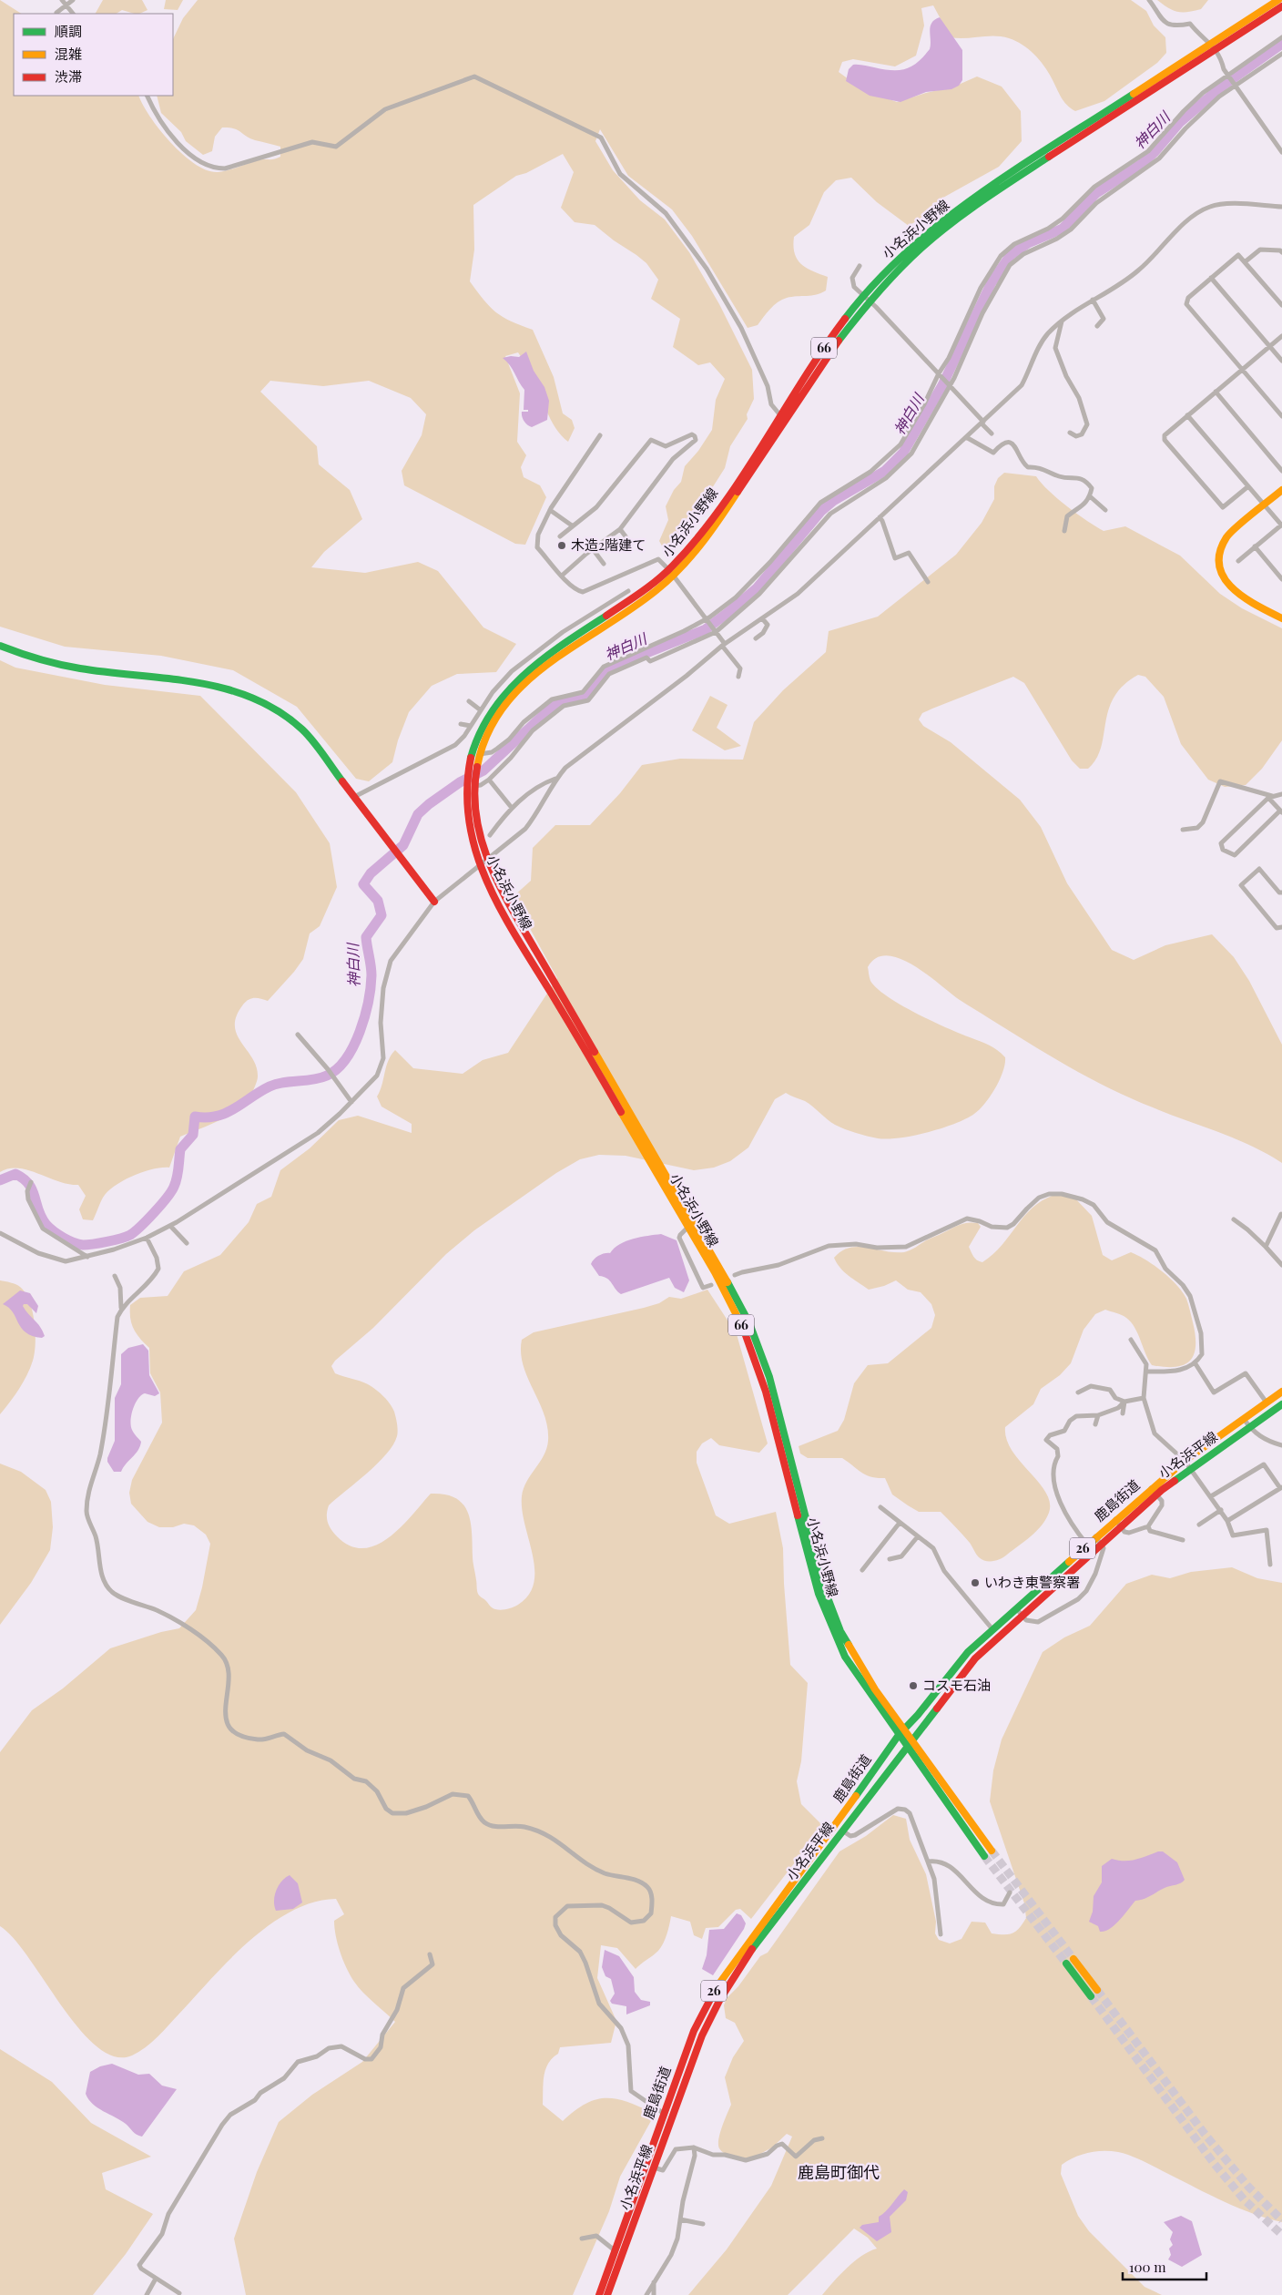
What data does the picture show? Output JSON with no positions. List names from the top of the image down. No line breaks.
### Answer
{"streets":{"main road":["小名浜小野線","66","小名浜平線","鹿島街道","26"]},"crossings":[["小名浜小野線","小名浜平線"],["小名浜小野線","鹿島街道"]],"districts":["鹿島町御代"],"water":["神白川"],"places":["木造2階建て","いわき東警察署","コスモ石油"],"legend":["順調","混雑","渋滞"],"scale_bar":"100 m"}
